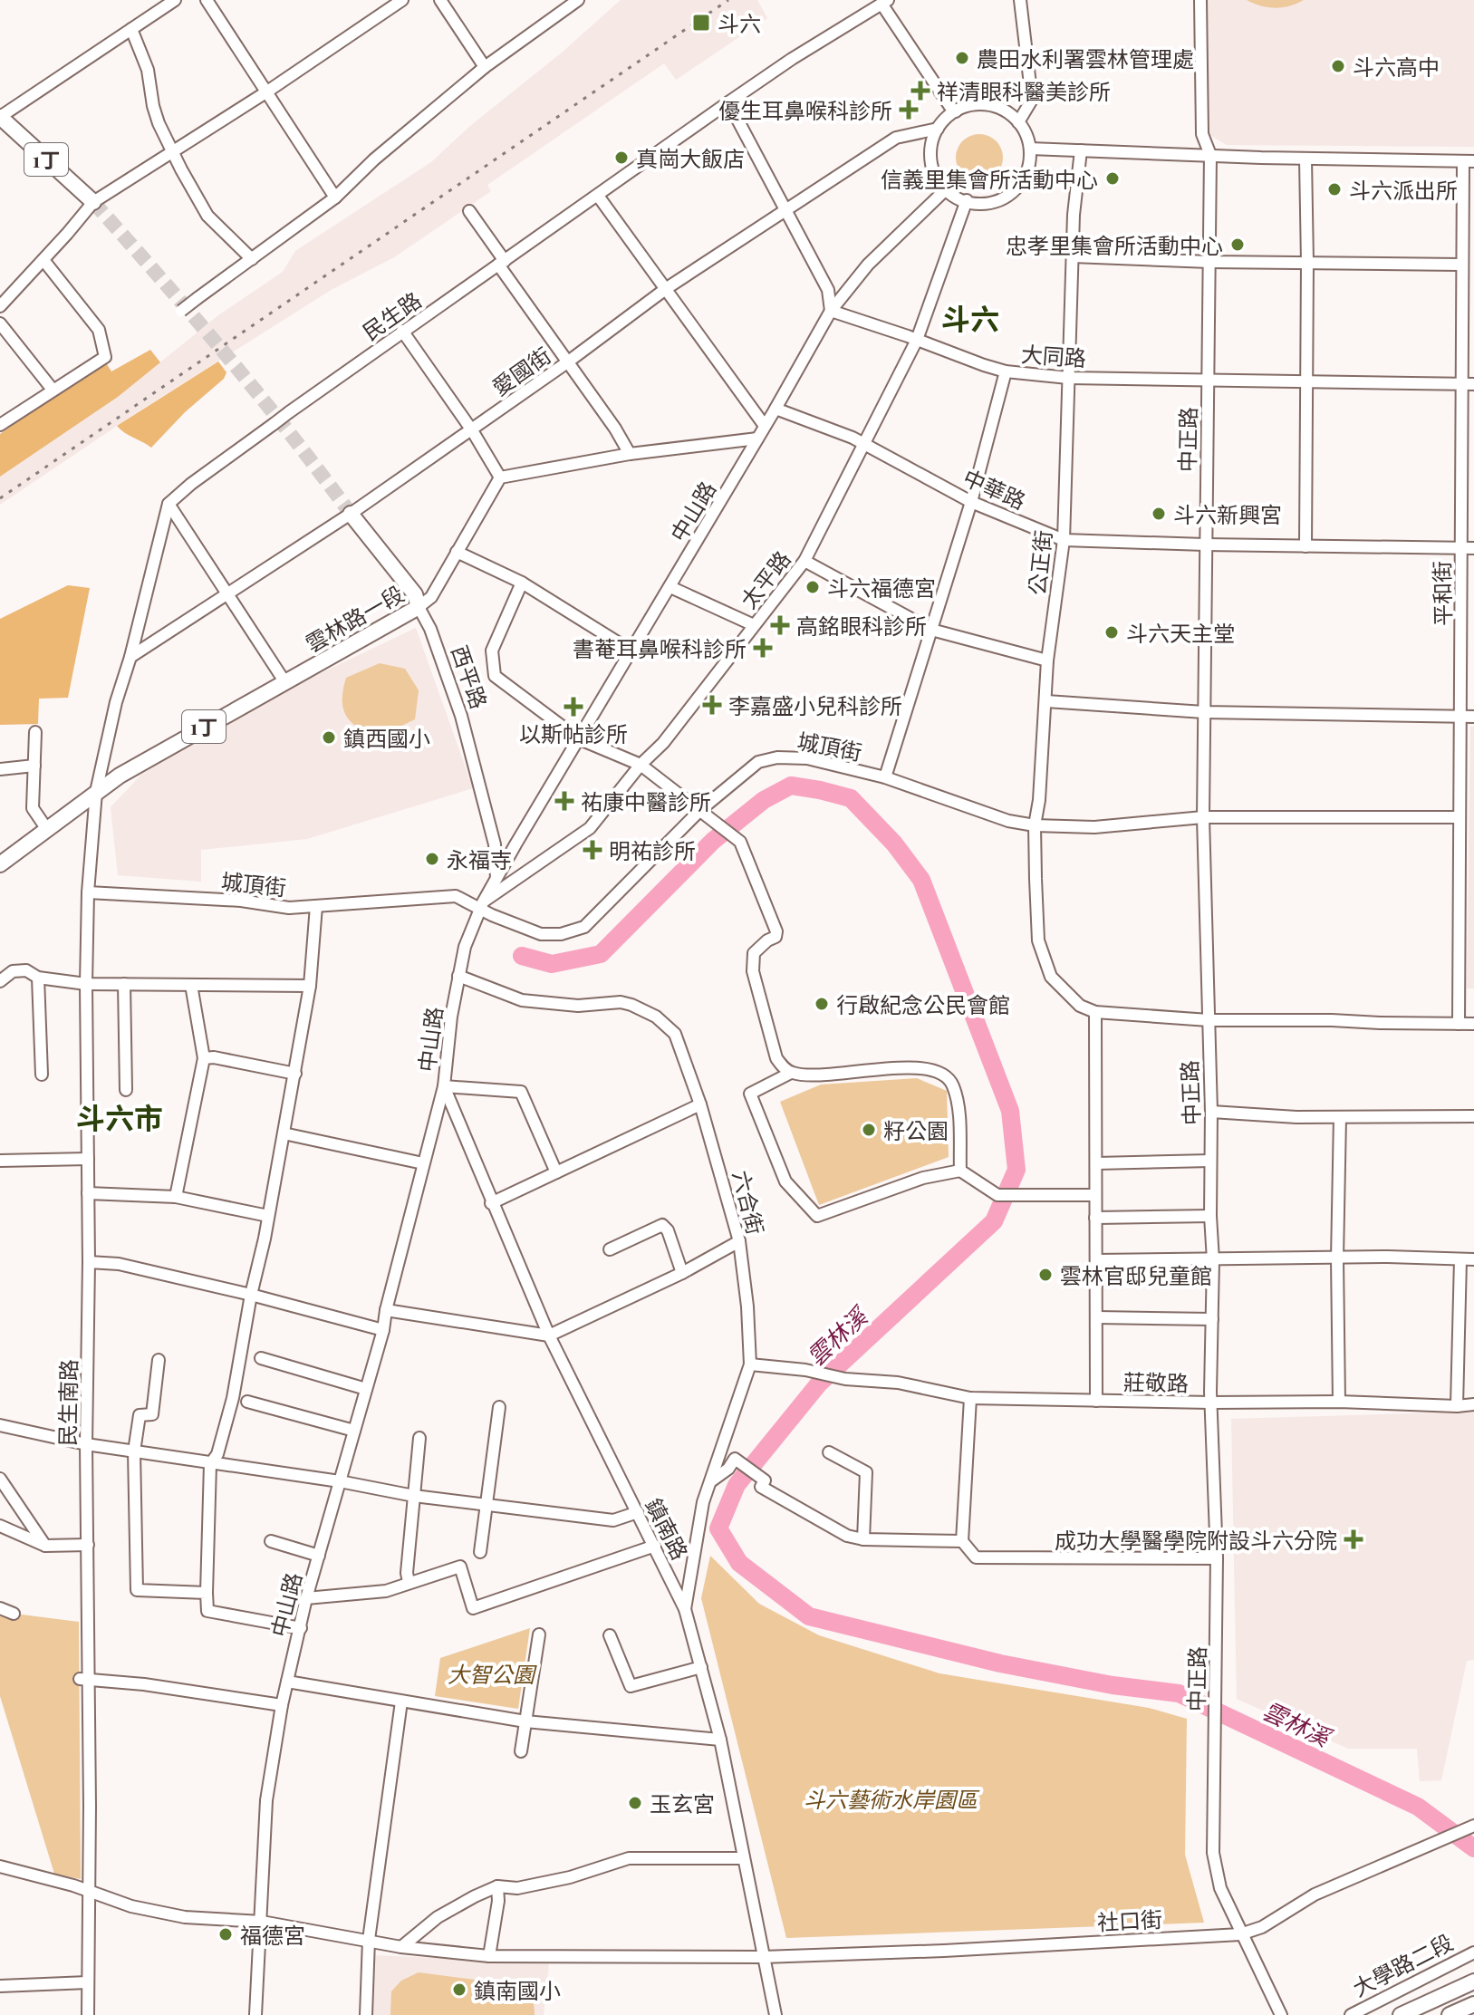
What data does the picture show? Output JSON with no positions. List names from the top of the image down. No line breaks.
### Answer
{"streets":{"main road":["1丁","雲林路一段","西平路","大學路二段"],"street":["民生路","大同路","愛國街","中正路","中華路","中山路","公正街","太平路","平和街","城頂街","六合街","莊敬路","民生南路","鎮南路","社口街"]},"crossings":[["大同路","中正路"],["大同路","中山路"],["大同路","公正街"],["大同路","太平路"],["大同路","平和街"],["愛國街","中山路"],["愛國街","太平路"],["愛國街","西平路"],["中正路","中華路"],["中正路","城頂街"],["中正路","莊敬路"],["中正路","社口街"],["中華路","中山路"],["中華路","公正街"],["中華路","太平路"],["中華路","平和街"],["中山路","太平路"],["中山路","西平路"],["中山路","城頂街"],["中山路","六合街"],["中山路","鎮南路"],["中山路","社口街"],["公正街","城頂街"],["太平路","城頂街"],["平和街","城頂街"],["雲林路一段","西平路"],["雲林路一段","民生南路"],["城頂街","民生南路"],["六合街","莊敬路"],["六合街","鎮南路"],["民生南路","社口街"],["鎮南路","社口街"]],"districts":["斗六","斗六市"],"water":["雲林溪"],"parks":["大智公園","斗六藝術水岸園區"],"places":{"transit":["斗六"],"other":["農田水利署雲林管理處","斗六高中","真崗大飯店","信義里集會所活動中心","斗六派出所","忠孝里集會所活動中心","斗六新興宮","斗六福德宮","斗六天主堂","鎮西國小","永福寺","行啟紀念公民會館","籽公園","雲林官邸兒童館","玉玄宮","福德宮","鎮南國小"],"health":["祥清眼科醫美診所","優生耳鼻喉科診所","高銘眼科診所","書菴耳鼻喉科診所","李嘉盛小兒科診所","以斯帖診所","祐康中醫診所","明祐診所","成功大學醫學院附設斗六分院"]}}
